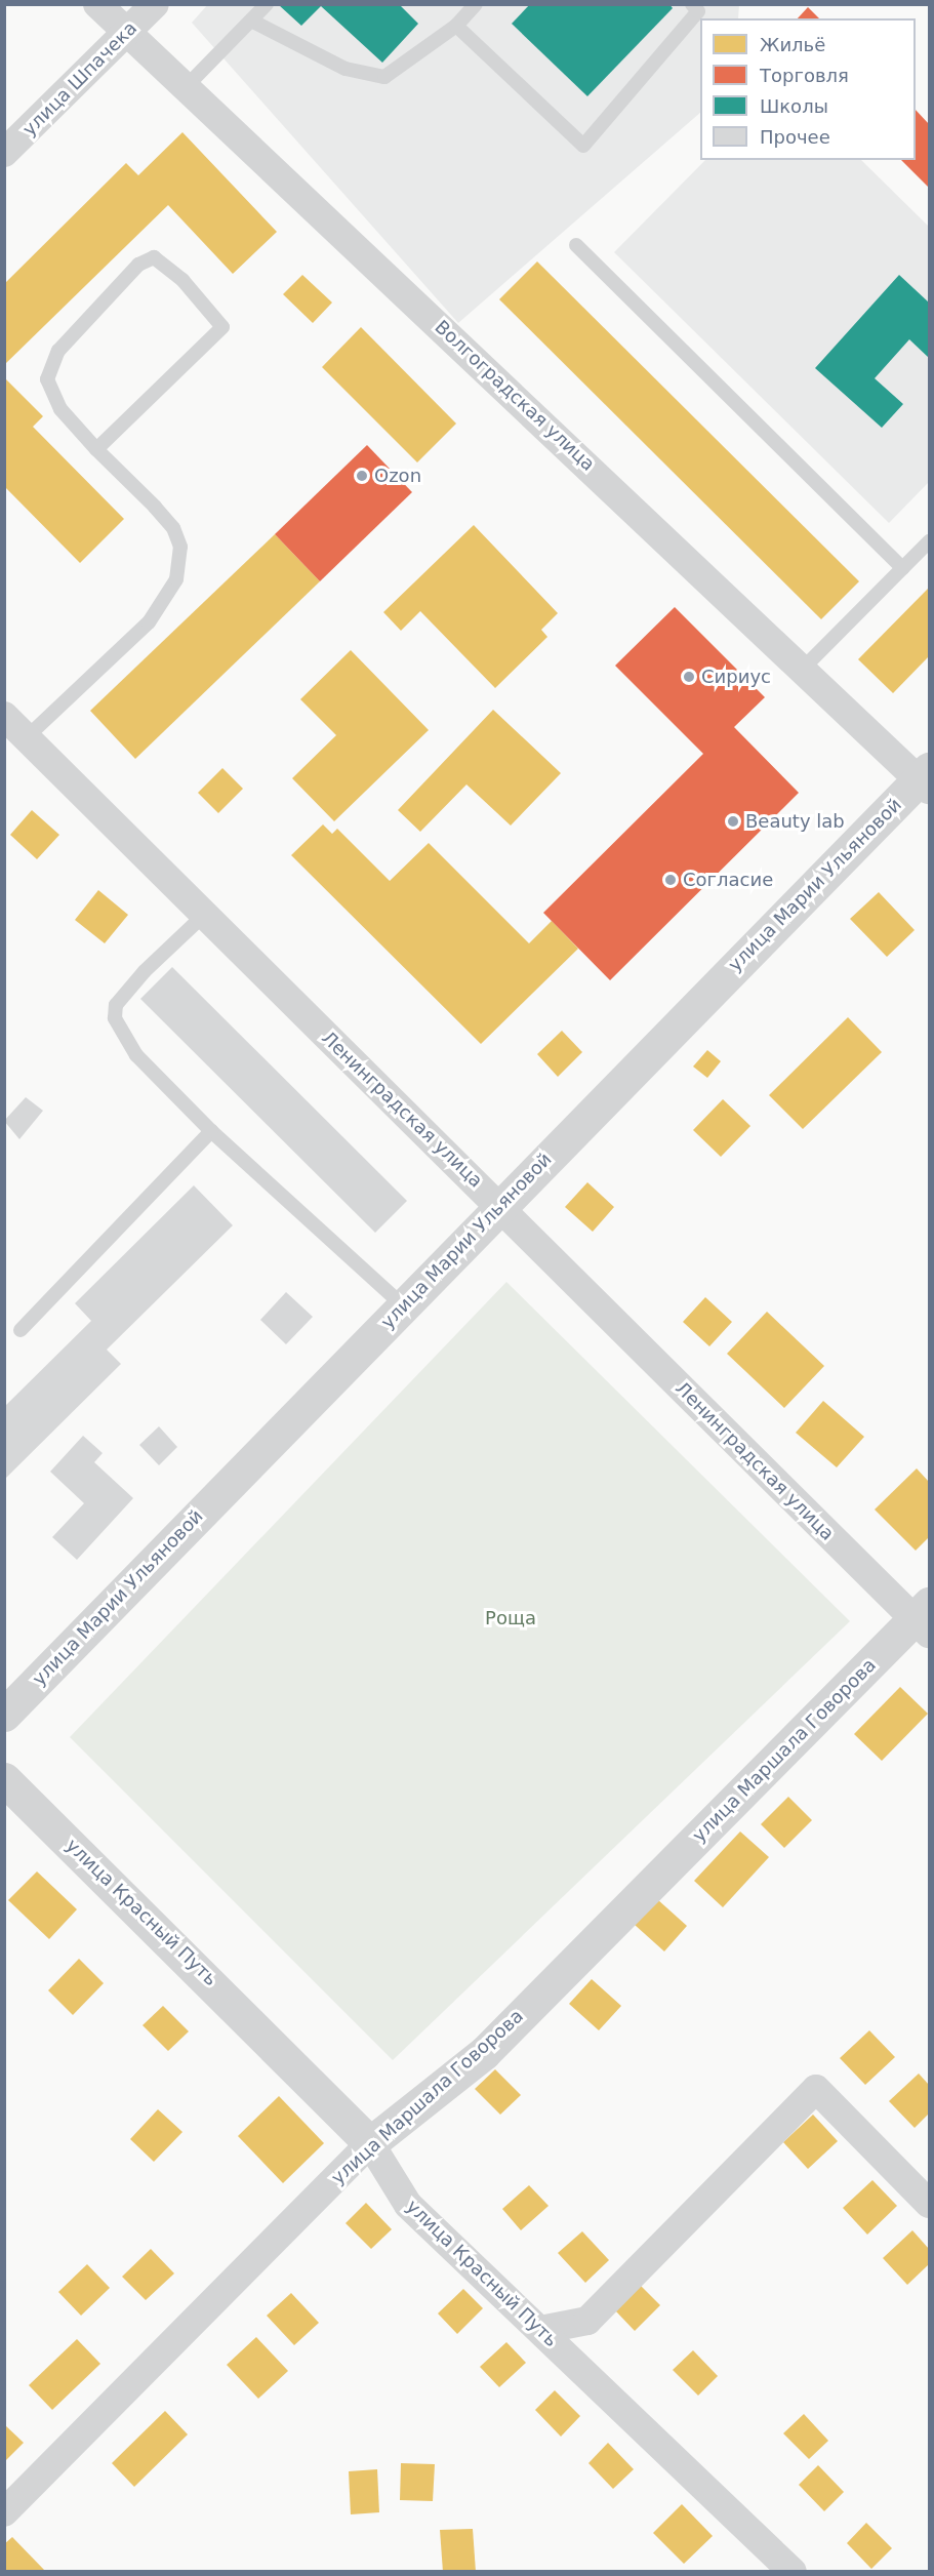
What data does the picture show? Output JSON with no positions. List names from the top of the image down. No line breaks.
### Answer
{"streets":{"street":["улица Шпачека","Волгоградская улица","улица Марии Ульяновой","Ленинградская улица","улица Маршала Говорова","улица Красный Путь"]},"crossings":[["улица Шпачека","Волгоградская улица"],["Волгоградская улица","улица Марии Ульяновой"],["улица Марии Ульяновой","Ленинградская улица"],["Ленинградская улица","улица Маршала Говорова"],["улица Маршала Говорова","улица Красный Путь"]],"parks":["Роща"],"places":["Ozon","Сириус","Beauty lab","Согласие"],"legend":["Жильё","Торговля","Школы","Прочее"]}
